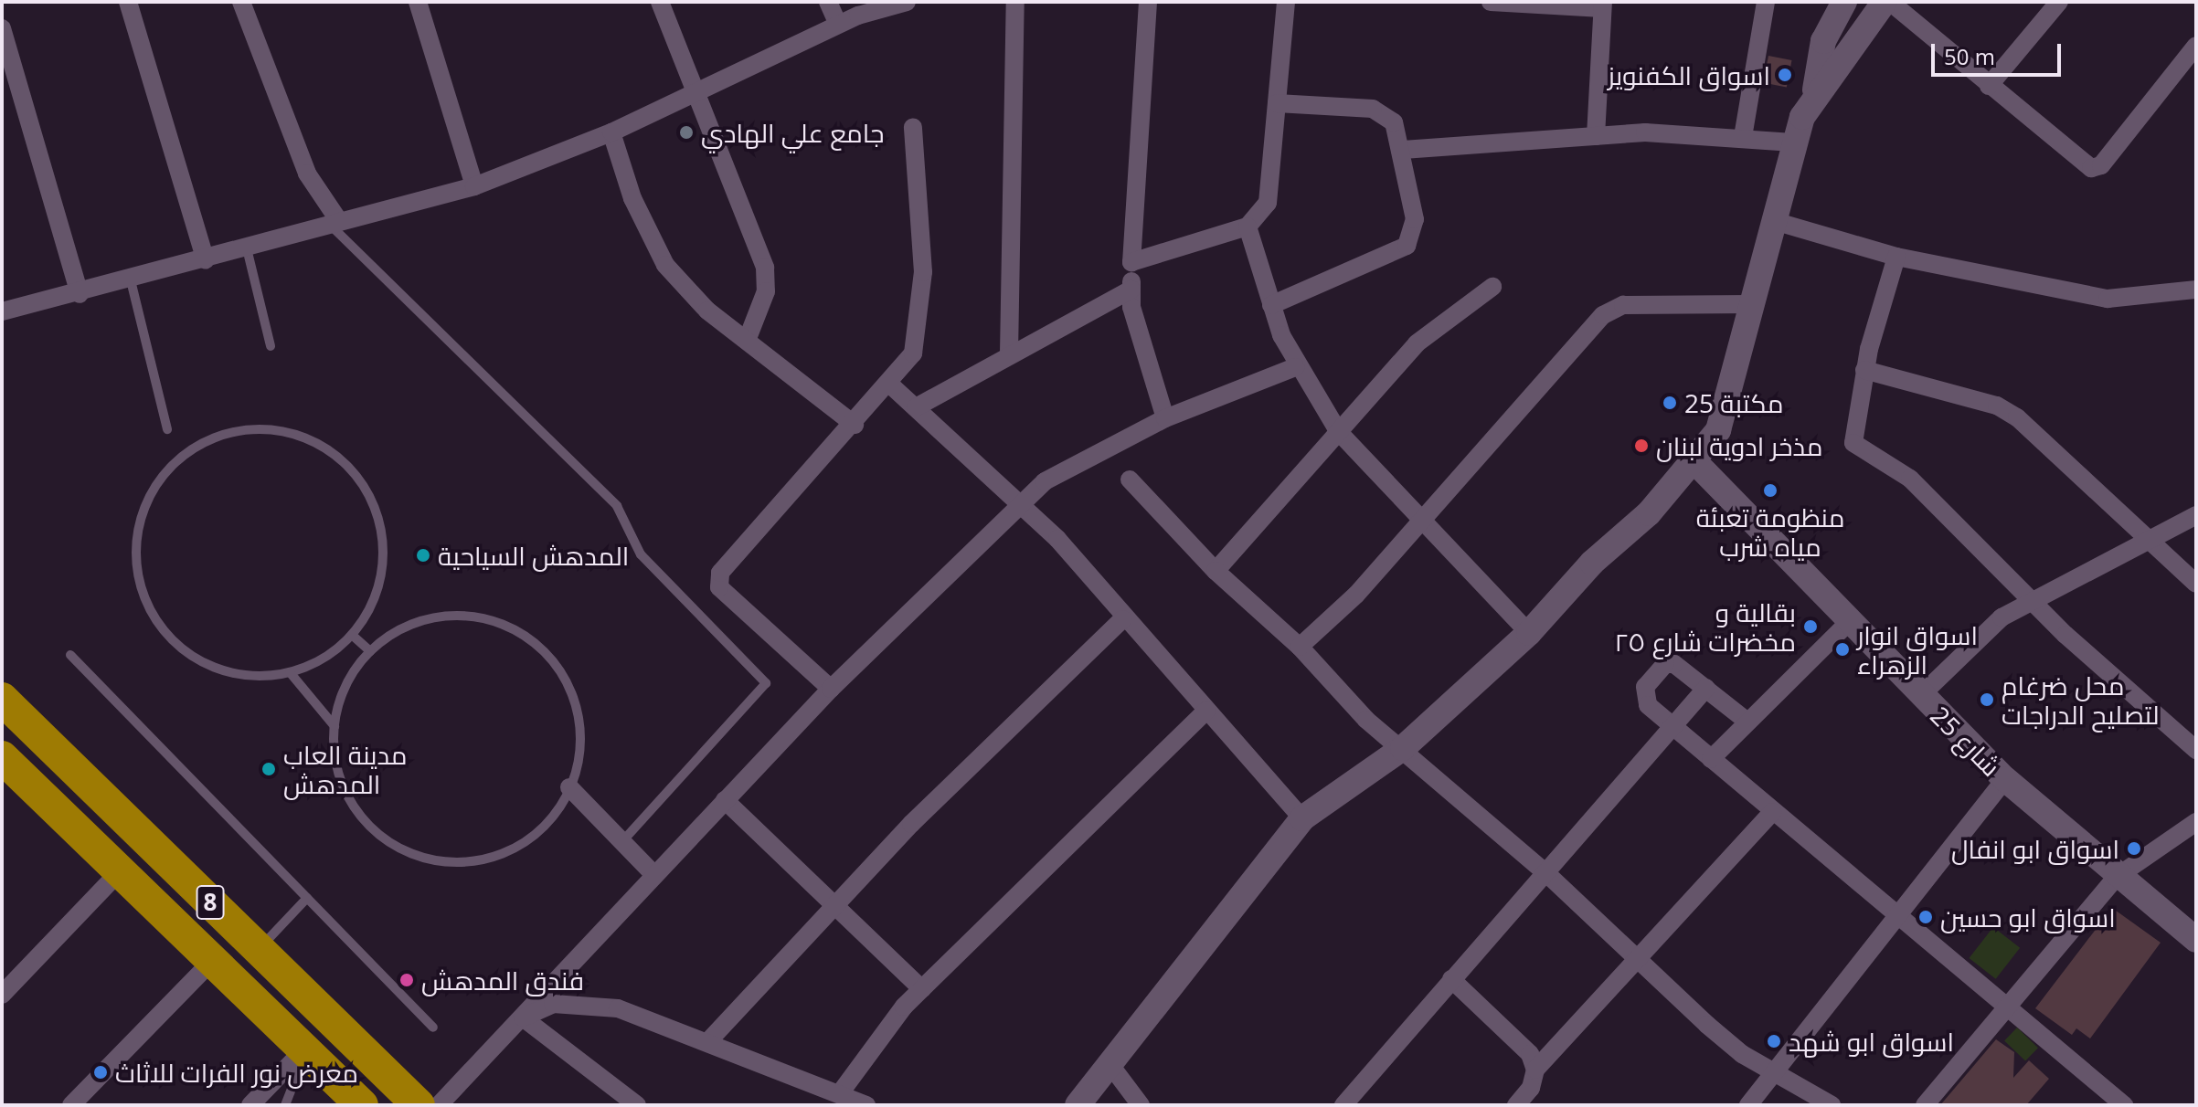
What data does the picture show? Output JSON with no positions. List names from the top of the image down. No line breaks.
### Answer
{"streets":{"highway":["8"],"street":["شارع 25"]},"places":["اسواق الكفنويز","جامع علي الهادي","مكتبة 25","مذخر ادوية لبنان","منظومة تعبئة مياه شرب","المدهش السياحية","بقالية و مخضرات شارع ٢٥","اسواق انوار الزهراء","محل ضرغام لتصليح الدراجات","مدينة العاب المدهش","اسواق ابو انفال","اسواق ابو حسين","فندق المدهش","اسواق ابو شهد","معرض نور الفرات للاثاث"],"scale_bar":"50 m"}
